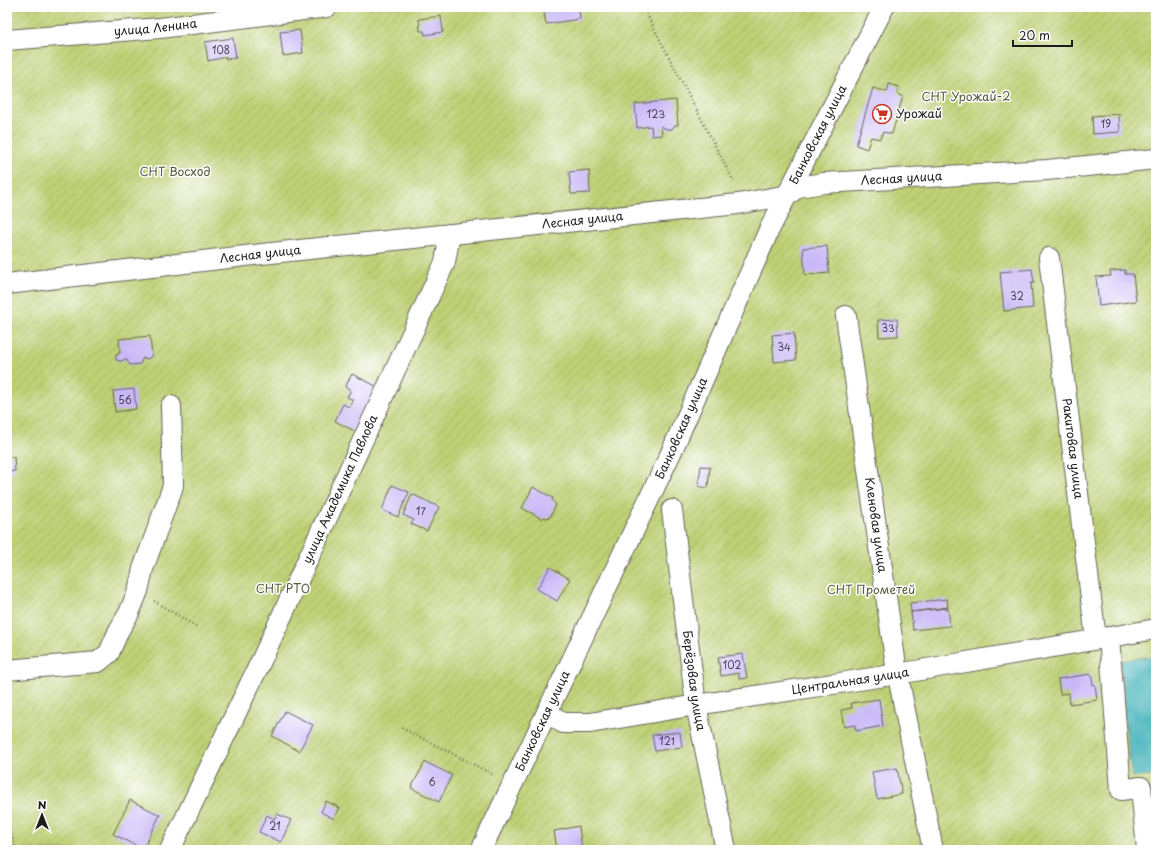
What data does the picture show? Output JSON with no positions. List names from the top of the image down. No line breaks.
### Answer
{"streets":{"street":["улица Ленина","Банковская улица","Лесная улица","Ракитовая улица","улица Академика Павлова","Кленовая улица","Берёзовая улица","Центральная улица"]},"crossings":[["Банковская улица","Лесная улица"],["Банковская улица","Центральная улица"],["Лесная улица","улица Академика Павлова"],["Ракитовая улица","Центральная улица"],["Кленовая улица","Центральная улица"],["Берёзовая улица","Центральная улица"]],"parks":["СНТ Урожай-2","СНТ Восход","СНТ РТО","СНТ Прометей"],"places":{"supermarket":["Урожай"]},"house_numbers":["108","123","19","32","33","34","56","17","102","121","6","21"],"scale_bar":"20 m","north":"top"}
